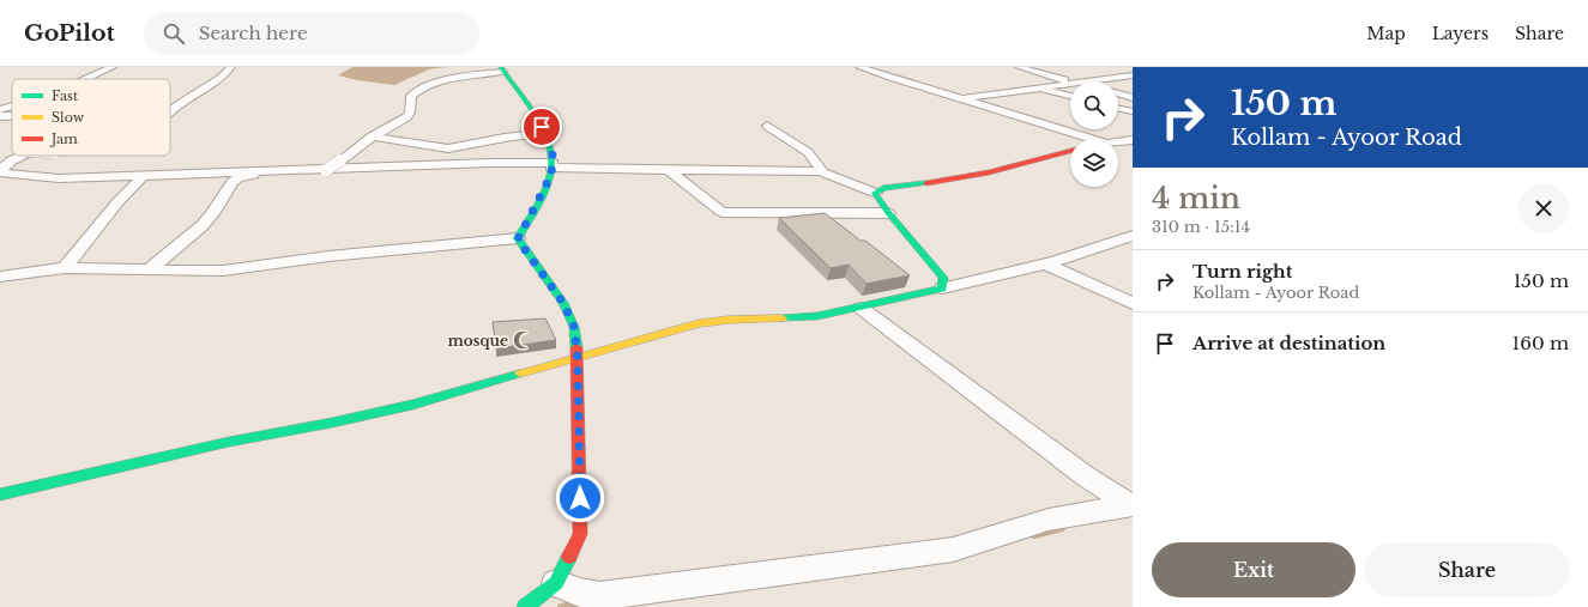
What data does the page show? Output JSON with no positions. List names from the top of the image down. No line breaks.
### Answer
{"places":{"mosque":["mosque"]},"legend":["Fast","Slow","Jam"],"page":{"header":"GoPilot","search":"Search here","nav":["Map","Layers","Share"],"turn":["150 m","Kollam - Ayoor Road"],"heading":["4 min","310 m · 15:14"],"list":[{"name":"Turn right","note":"Kollam - Ayoor Road","value":"150 m"},{"name":"Arrive at destination","value":"160 m"}],"buttons":["Exit","Share"]}}
